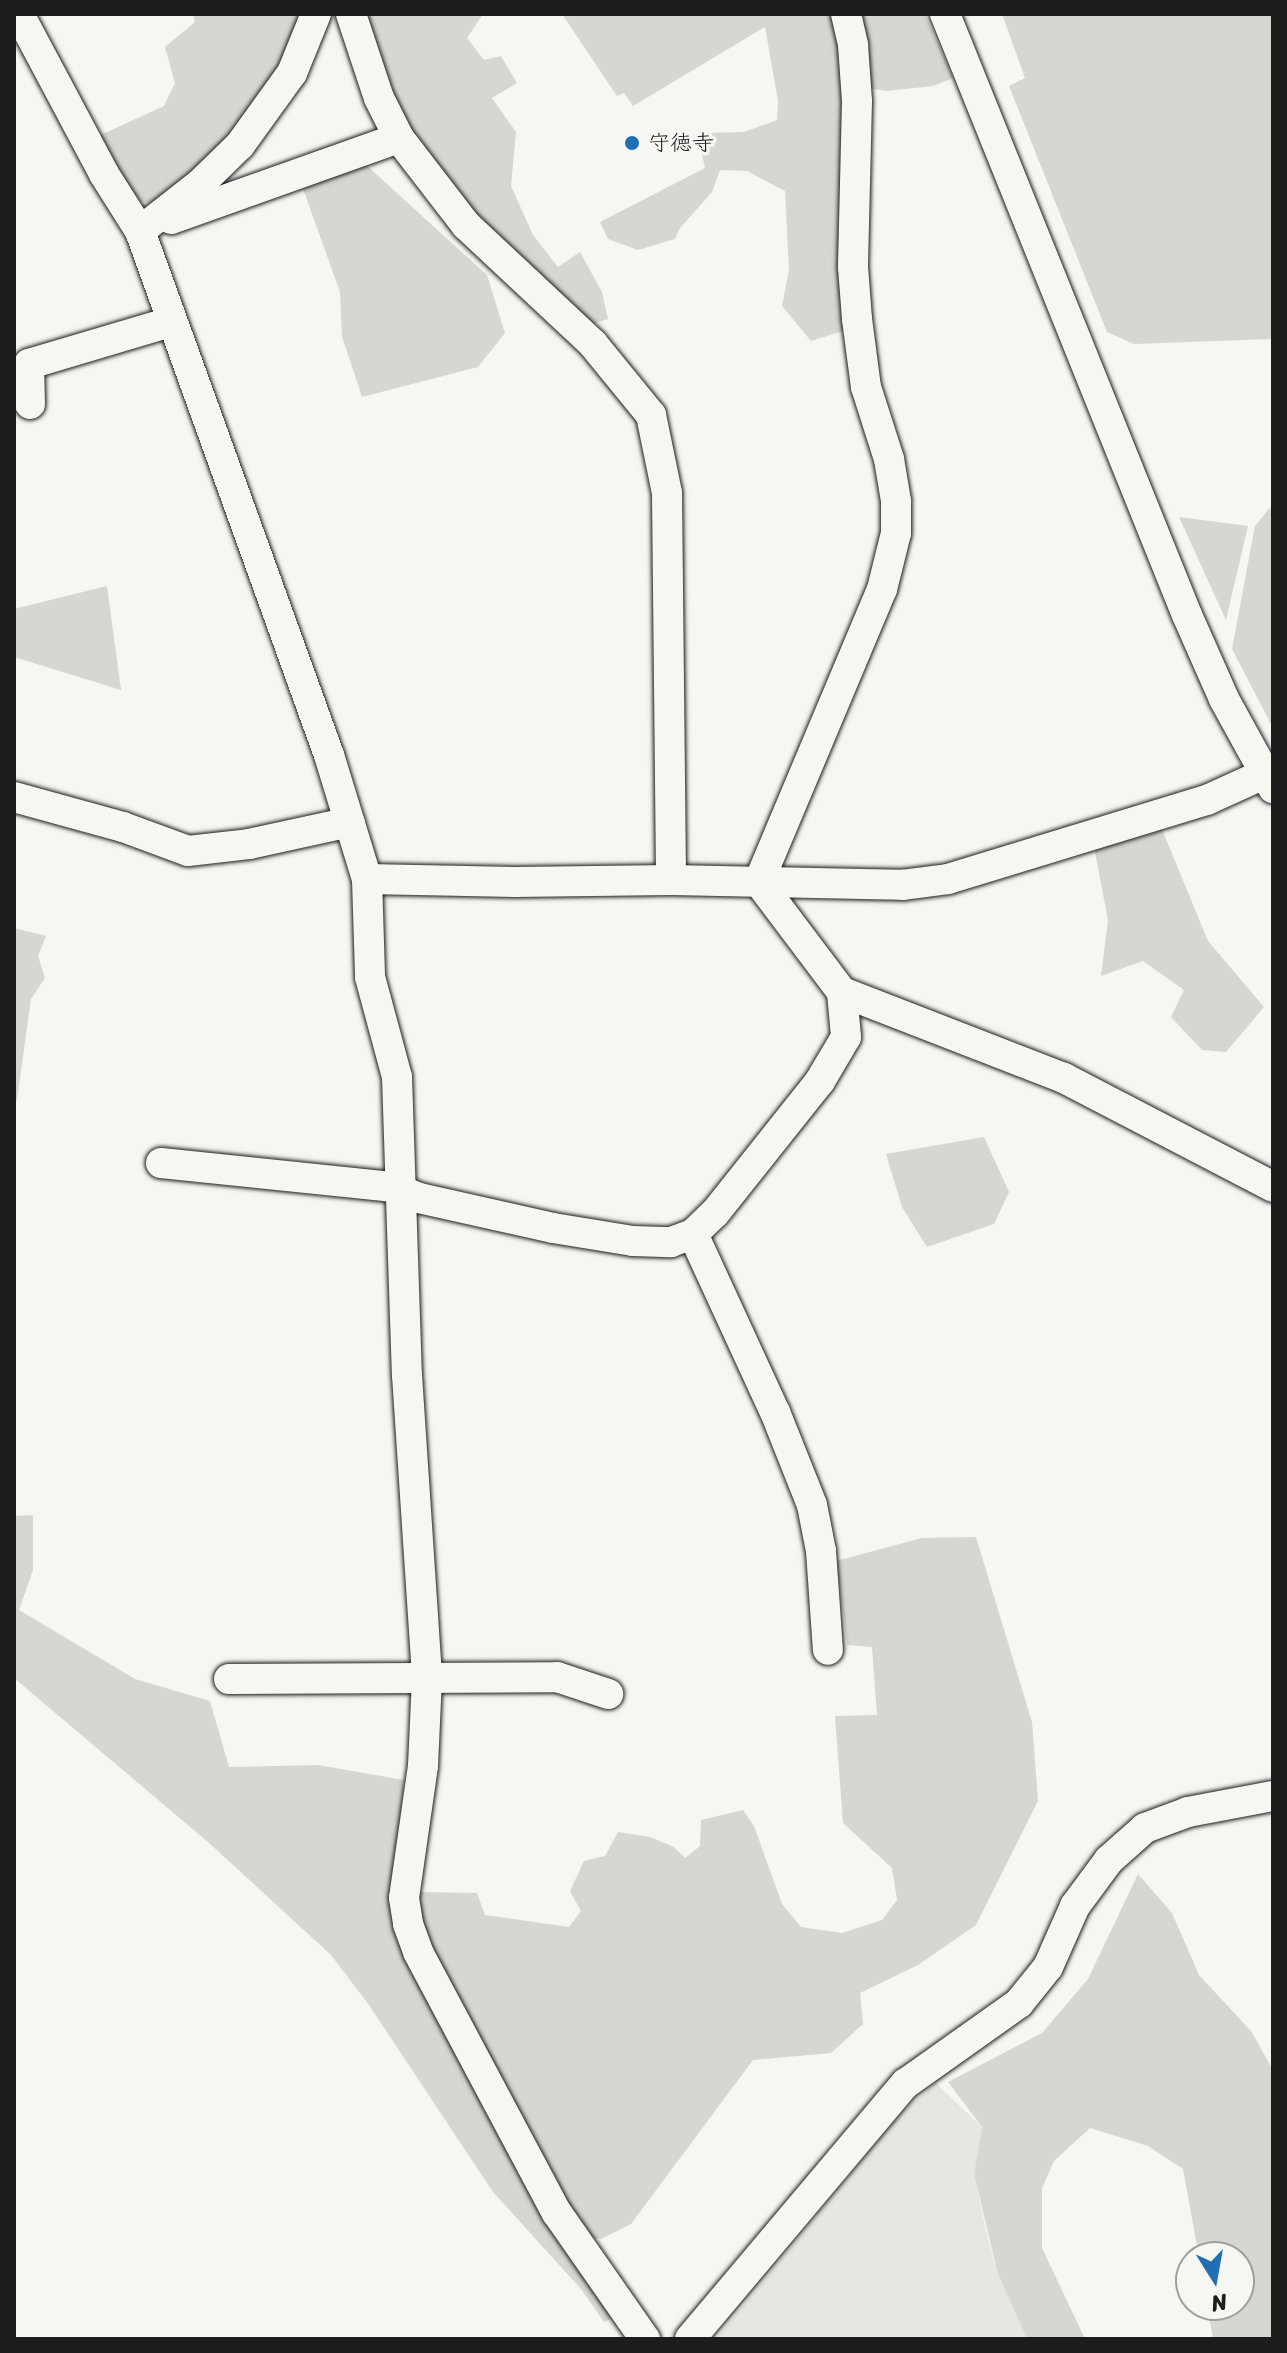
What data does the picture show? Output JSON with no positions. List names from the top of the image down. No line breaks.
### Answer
{"places":["守徳寺"],"north":"bottom"}
